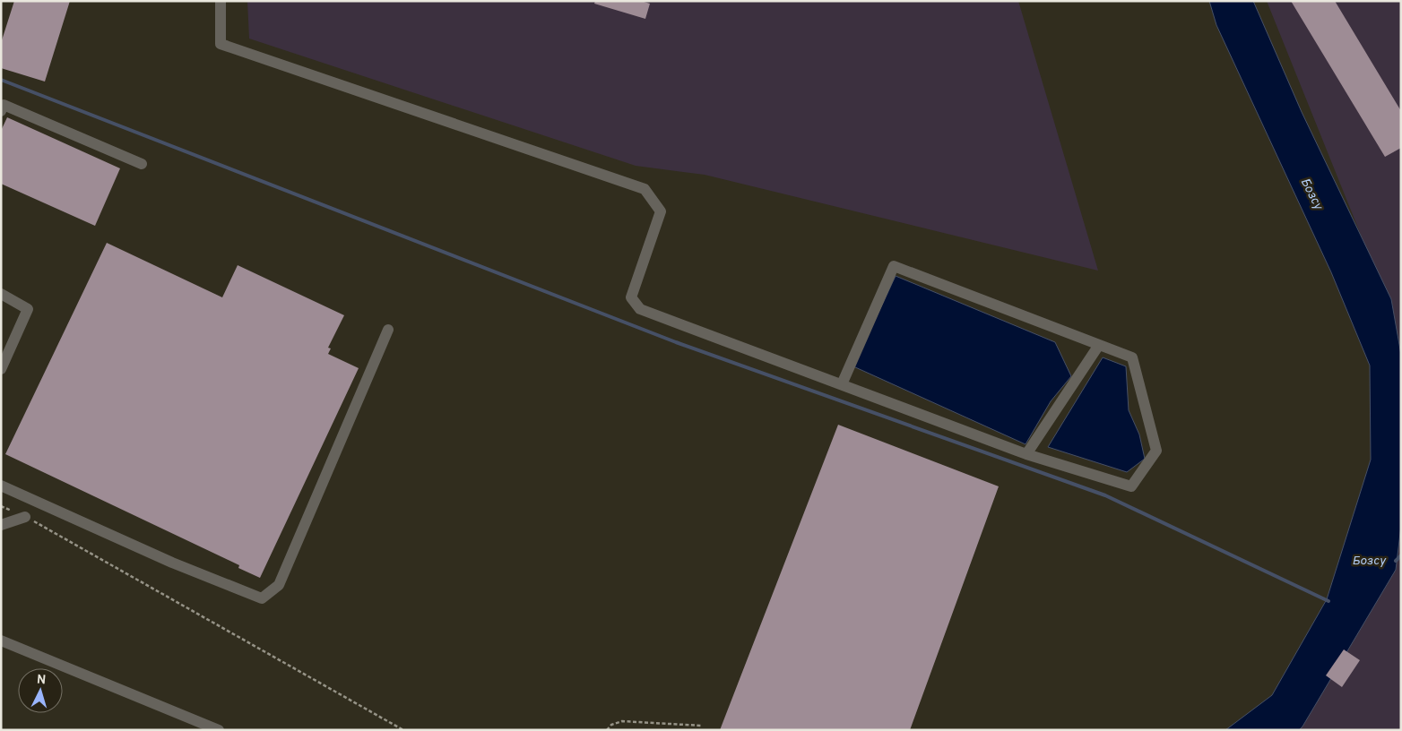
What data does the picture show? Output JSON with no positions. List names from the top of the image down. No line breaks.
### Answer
{"water":["Бозсу"],"north":"top"}
